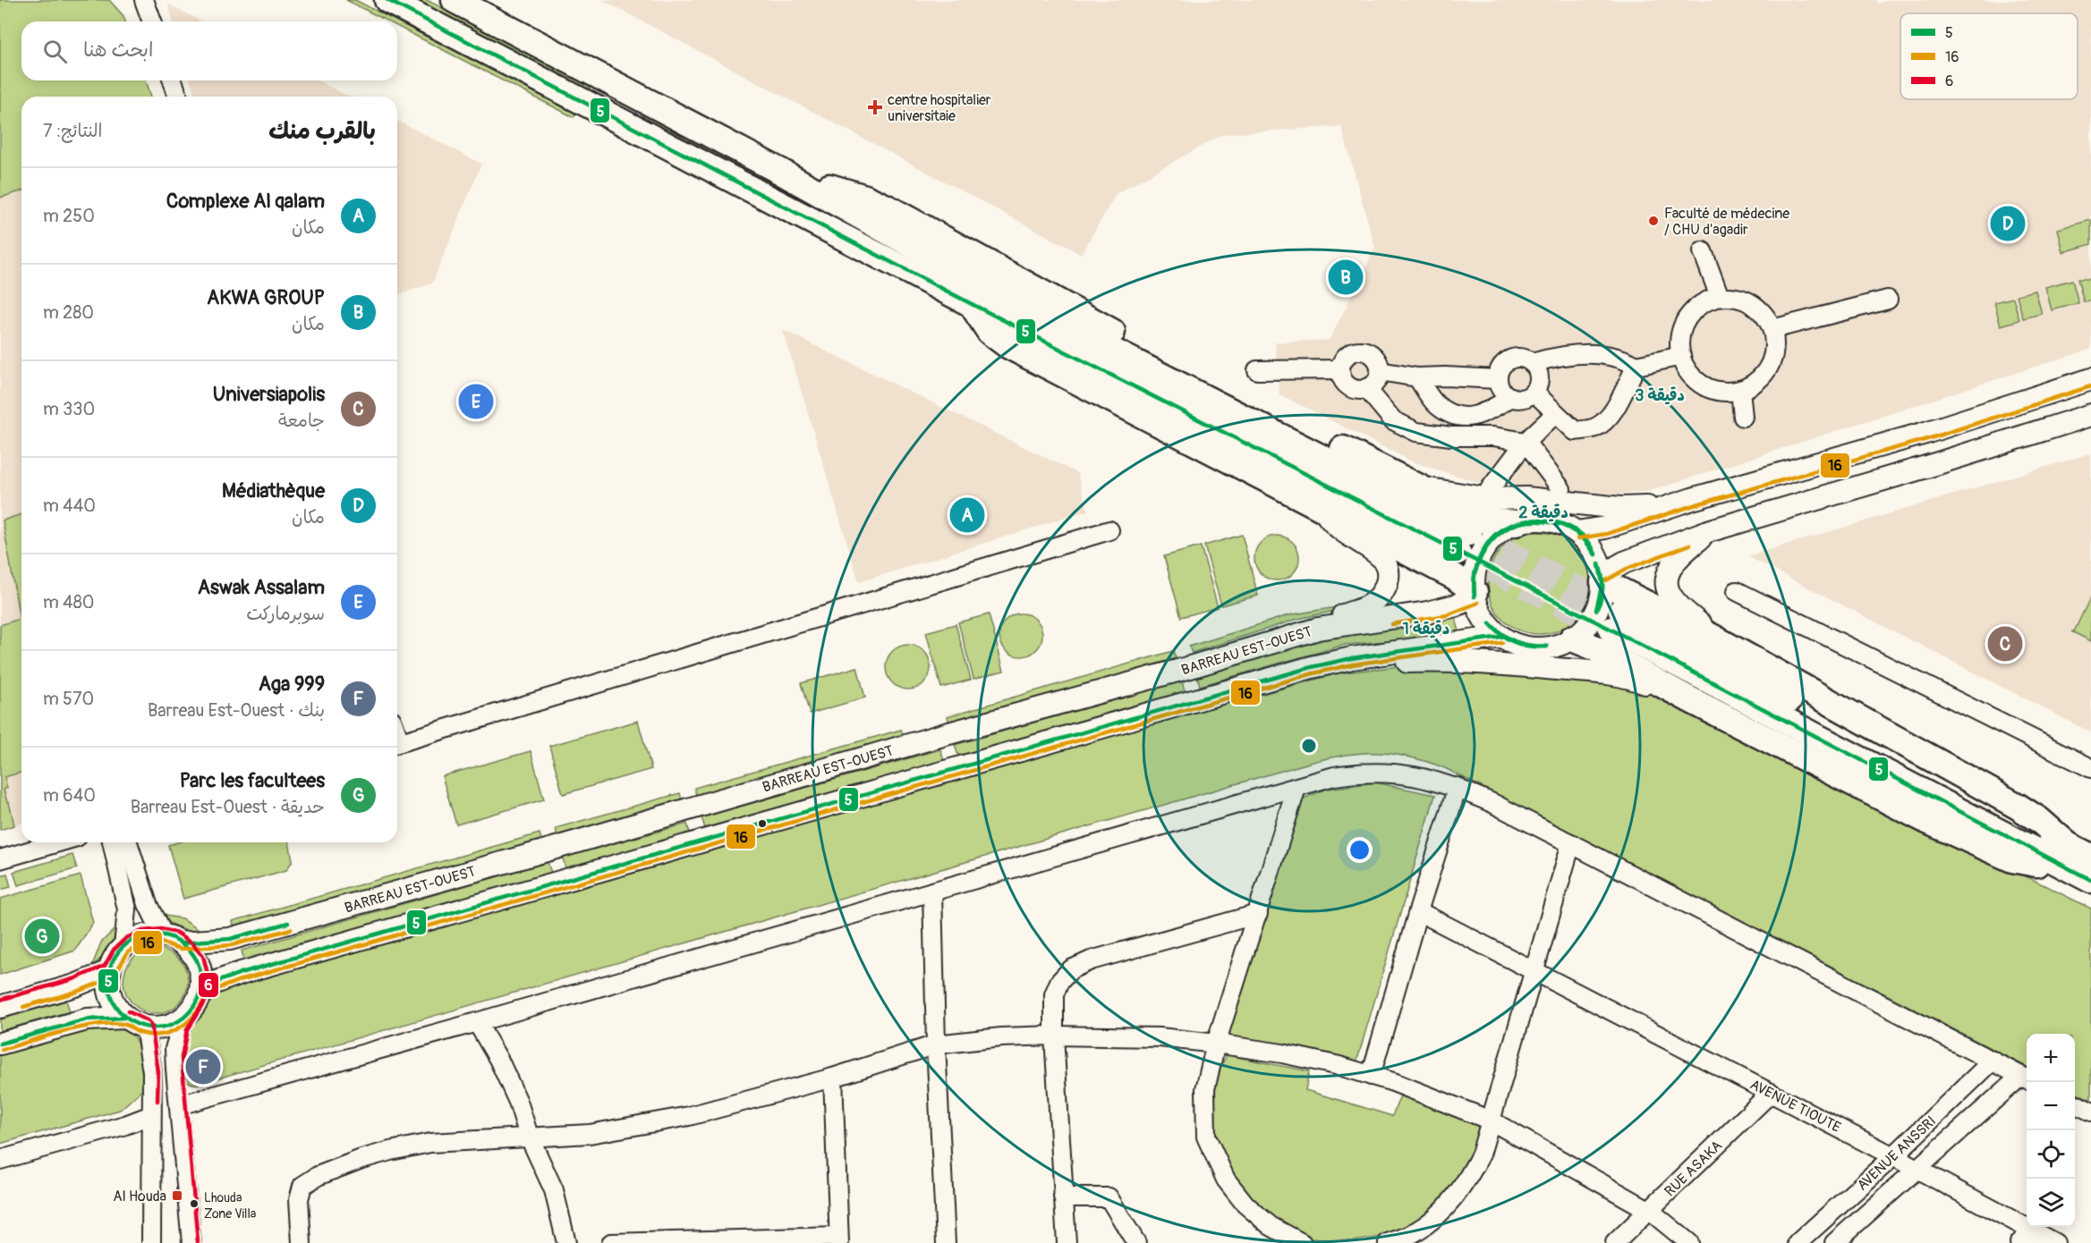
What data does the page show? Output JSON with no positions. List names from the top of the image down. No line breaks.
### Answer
{"streets":{"main road":["BARREAU EST-OUEST"],"street":["AVENUE TIOUTE","AVENUE ANSSRI","RUE ASAKA"]},"crossings":[["AVENUE TIOUTE","AVENUE ANSSRI"],["AVENUE TIOUTE","RUE ASAKA"]],"places":{"health":["centre hospitalier universitaie"],"other":["Faculté de médecine / CHU d'agadir","Lhouda Zone Villa"],"transit":["Al Houda"]},"lines":["transit line 5","transit line 16","transit line 6"],"legend":["5","16","6"],"page":{"search":"ابحث هنا","heading":["بالقرب منك","النتائج: 7"],"list":[{"mark":"A","name":"Complexe Al qalam","note":"مكان","value":"250 m"},{"mark":"B","name":"AKWA GROUP","note":"مكان","value":"280 m"},{"mark":"C","name":"Universiapolis","note":"جامعة","value":"330 m"},{"mark":"D","name":"Médiathèque","note":"مكان","value":"440 m"},{"mark":"E","name":"Aswak Assalam","note":"سوبرماركت","value":"480 m"},{"mark":"F","name":"Aga 999","note":"بنك · Barreau Est-Ouest","value":"570 m"},{"mark":"G","name":"Parc les facultees","note":"حديقة · Barreau Est-Ouest","value":"640 m"}],"pins":["D","B","E","A","C","G","F"],"map_buttons":["+","−"]},"rings":["3 دقيقة","2 دقيقة","1 دقيقة"]}
